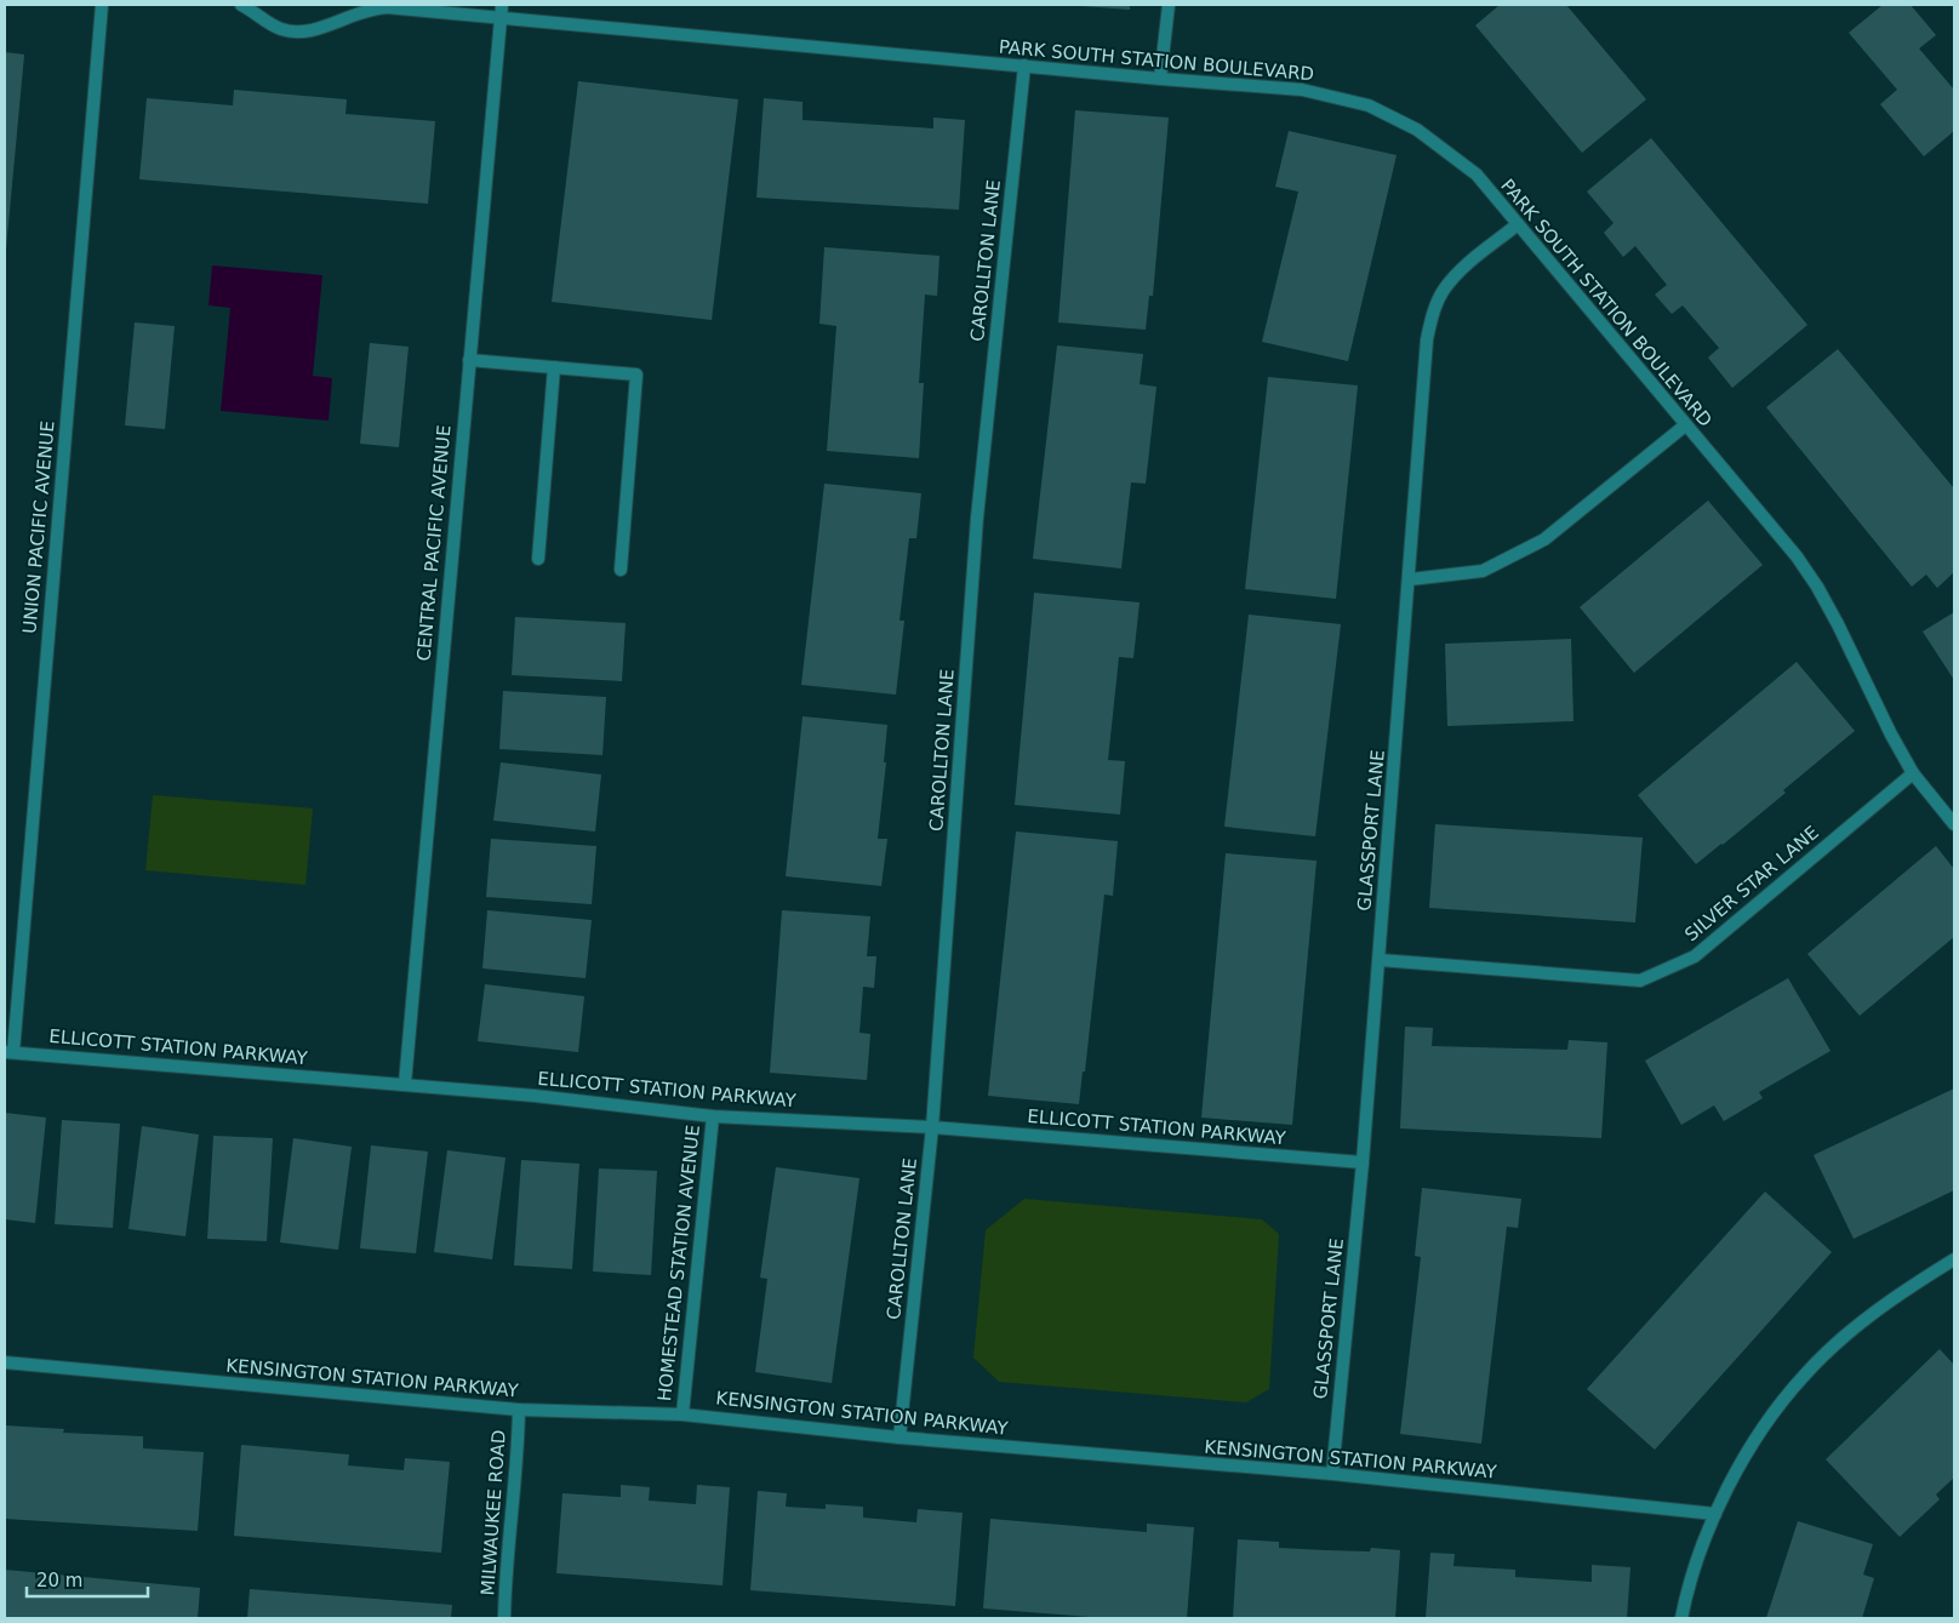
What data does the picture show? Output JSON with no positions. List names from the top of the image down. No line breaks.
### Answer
{"streets":{"street":["PARK SOUTH STATION BOULEVARD","CAROLLTON LANE","UNION PACIFIC AVENUE","CENTRAL PACIFIC AVENUE","GLASSPORT LANE","SILVER STAR LANE","ELLICOTT STATION PARKWAY","HOMESTEAD STATION AVENUE","KENSINGTON STATION PARKWAY","MILWAUKEE ROAD"]},"crossings":[["PARK SOUTH STATION BOULEVARD","CAROLLTON LANE"],["PARK SOUTH STATION BOULEVARD","CENTRAL PACIFIC AVENUE"],["PARK SOUTH STATION BOULEVARD","GLASSPORT LANE"],["PARK SOUTH STATION BOULEVARD","SILVER STAR LANE"],["CAROLLTON LANE","ELLICOTT STATION PARKWAY"],["CAROLLTON LANE","KENSINGTON STATION PARKWAY"],["UNION PACIFIC AVENUE","ELLICOTT STATION PARKWAY"],["CENTRAL PACIFIC AVENUE","ELLICOTT STATION PARKWAY"],["GLASSPORT LANE","SILVER STAR LANE"],["GLASSPORT LANE","ELLICOTT STATION PARKWAY"],["GLASSPORT LANE","KENSINGTON STATION PARKWAY"],["ELLICOTT STATION PARKWAY","HOMESTEAD STATION AVENUE"],["HOMESTEAD STATION AVENUE","KENSINGTON STATION PARKWAY"],["KENSINGTON STATION PARKWAY","MILWAUKEE ROAD"]],"scale_bar":"20 m"}
